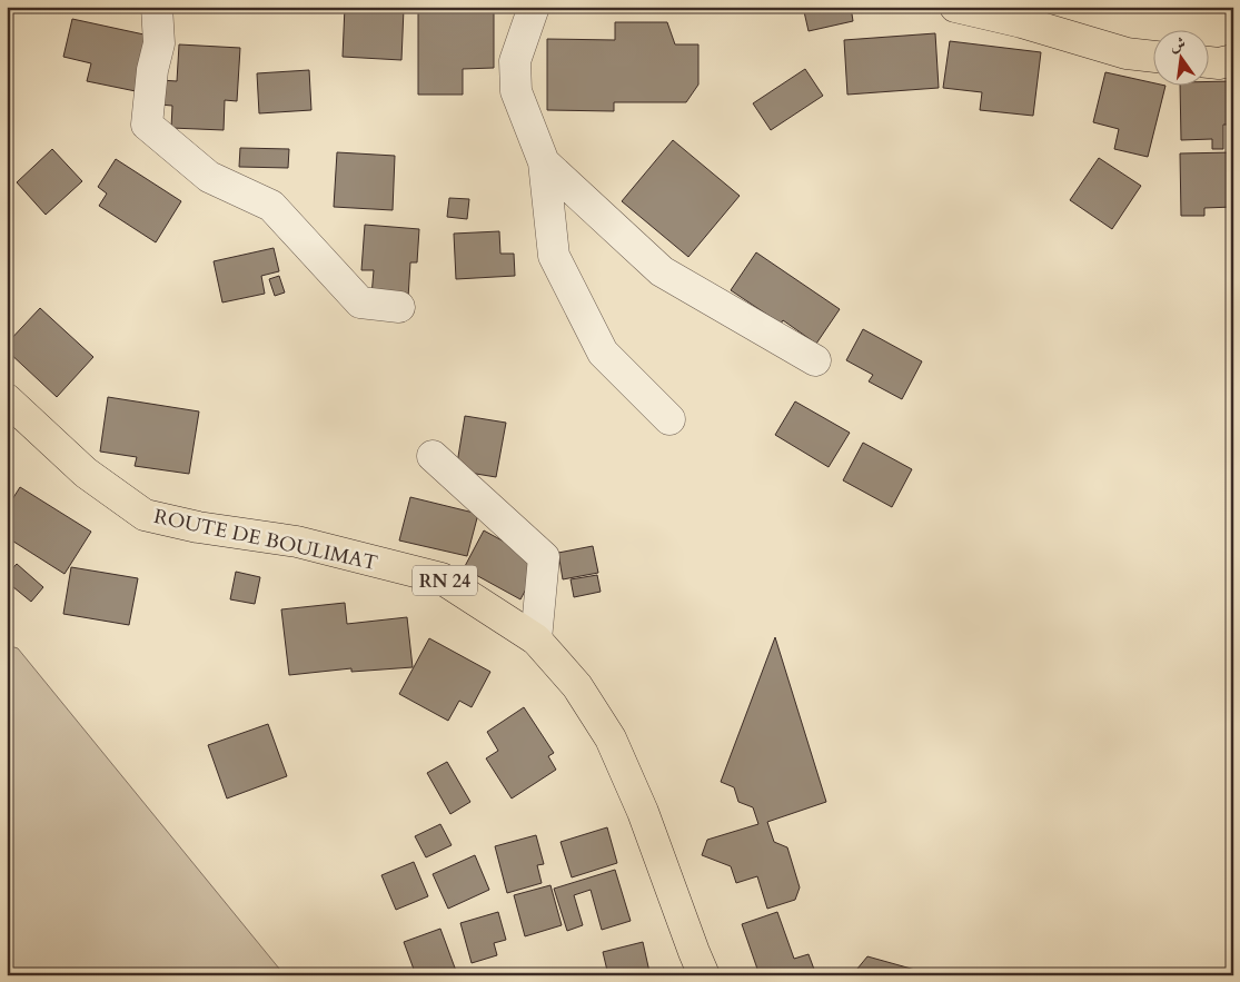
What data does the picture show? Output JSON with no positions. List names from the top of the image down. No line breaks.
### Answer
{"streets":{"main road":["ROUTE DE BOULIMAT","RN 24"]},"north":"top"}
